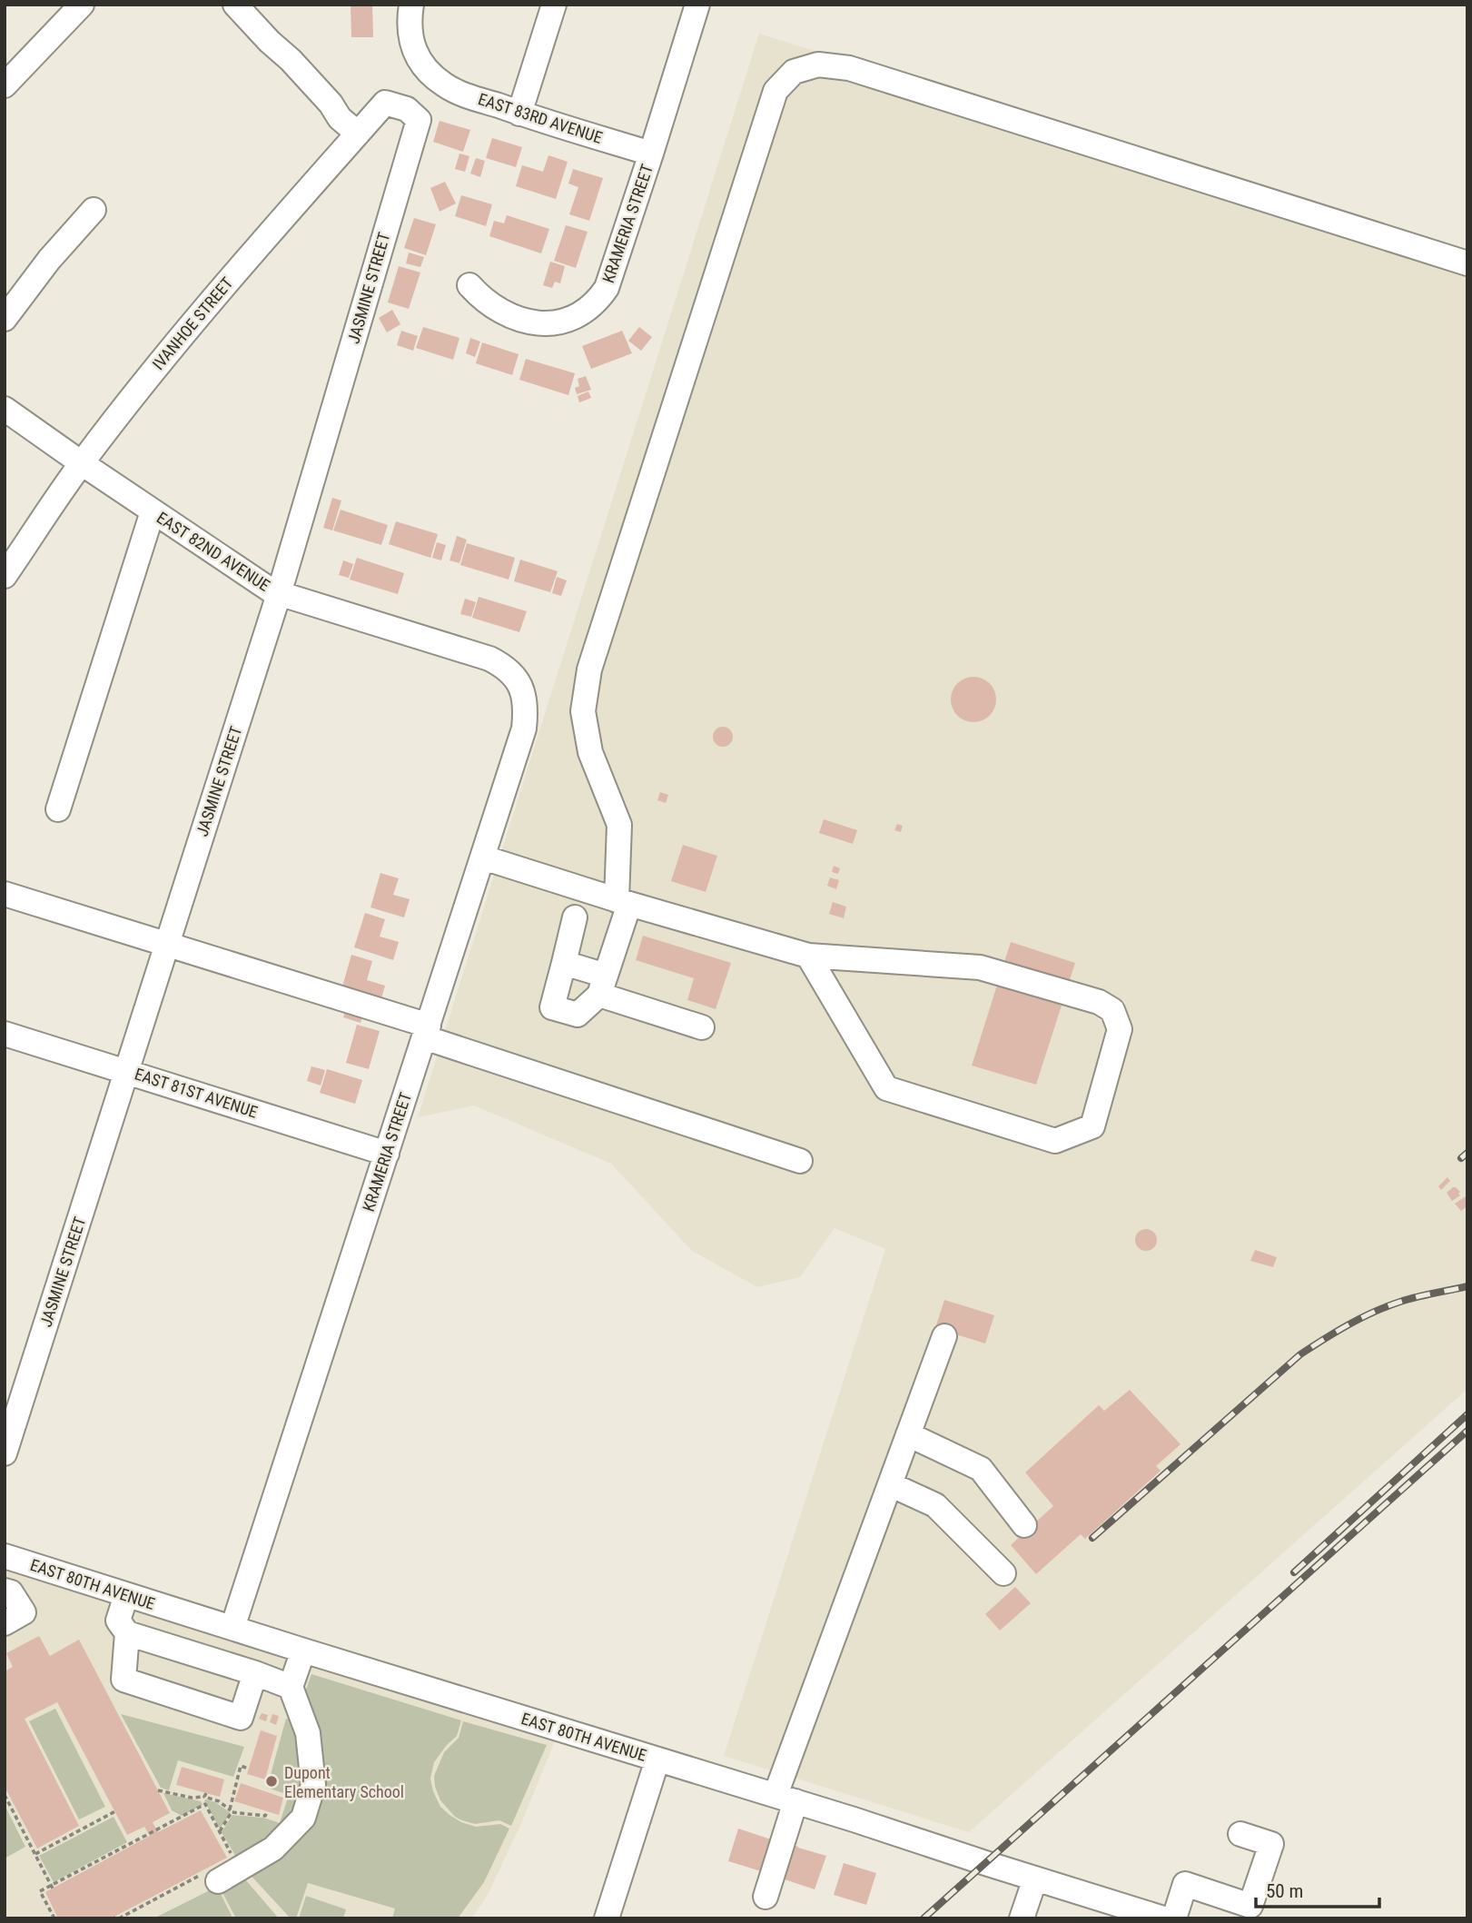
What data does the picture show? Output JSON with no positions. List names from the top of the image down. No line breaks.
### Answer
{"streets":{"street":["EAST 83RD AVENUE","KRAMERIA STREET","JASMINE STREET","IVANHOE STREET","EAST 82ND AVENUE","EAST 81ST AVENUE","EAST 80TH AVENUE"]},"crossings":[["EAST 83RD AVENUE","KRAMERIA STREET"],["KRAMERIA STREET","EAST 82ND AVENUE"],["KRAMERIA STREET","EAST 81ST AVENUE"],["KRAMERIA STREET","EAST 80TH AVENUE"],["JASMINE STREET","IVANHOE STREET"],["JASMINE STREET","EAST 82ND AVENUE"],["JASMINE STREET","EAST 81ST AVENUE"],["IVANHOE STREET","EAST 82ND AVENUE"]],"places":["Dupont Elementary School"],"scale_bar":"50 m"}
